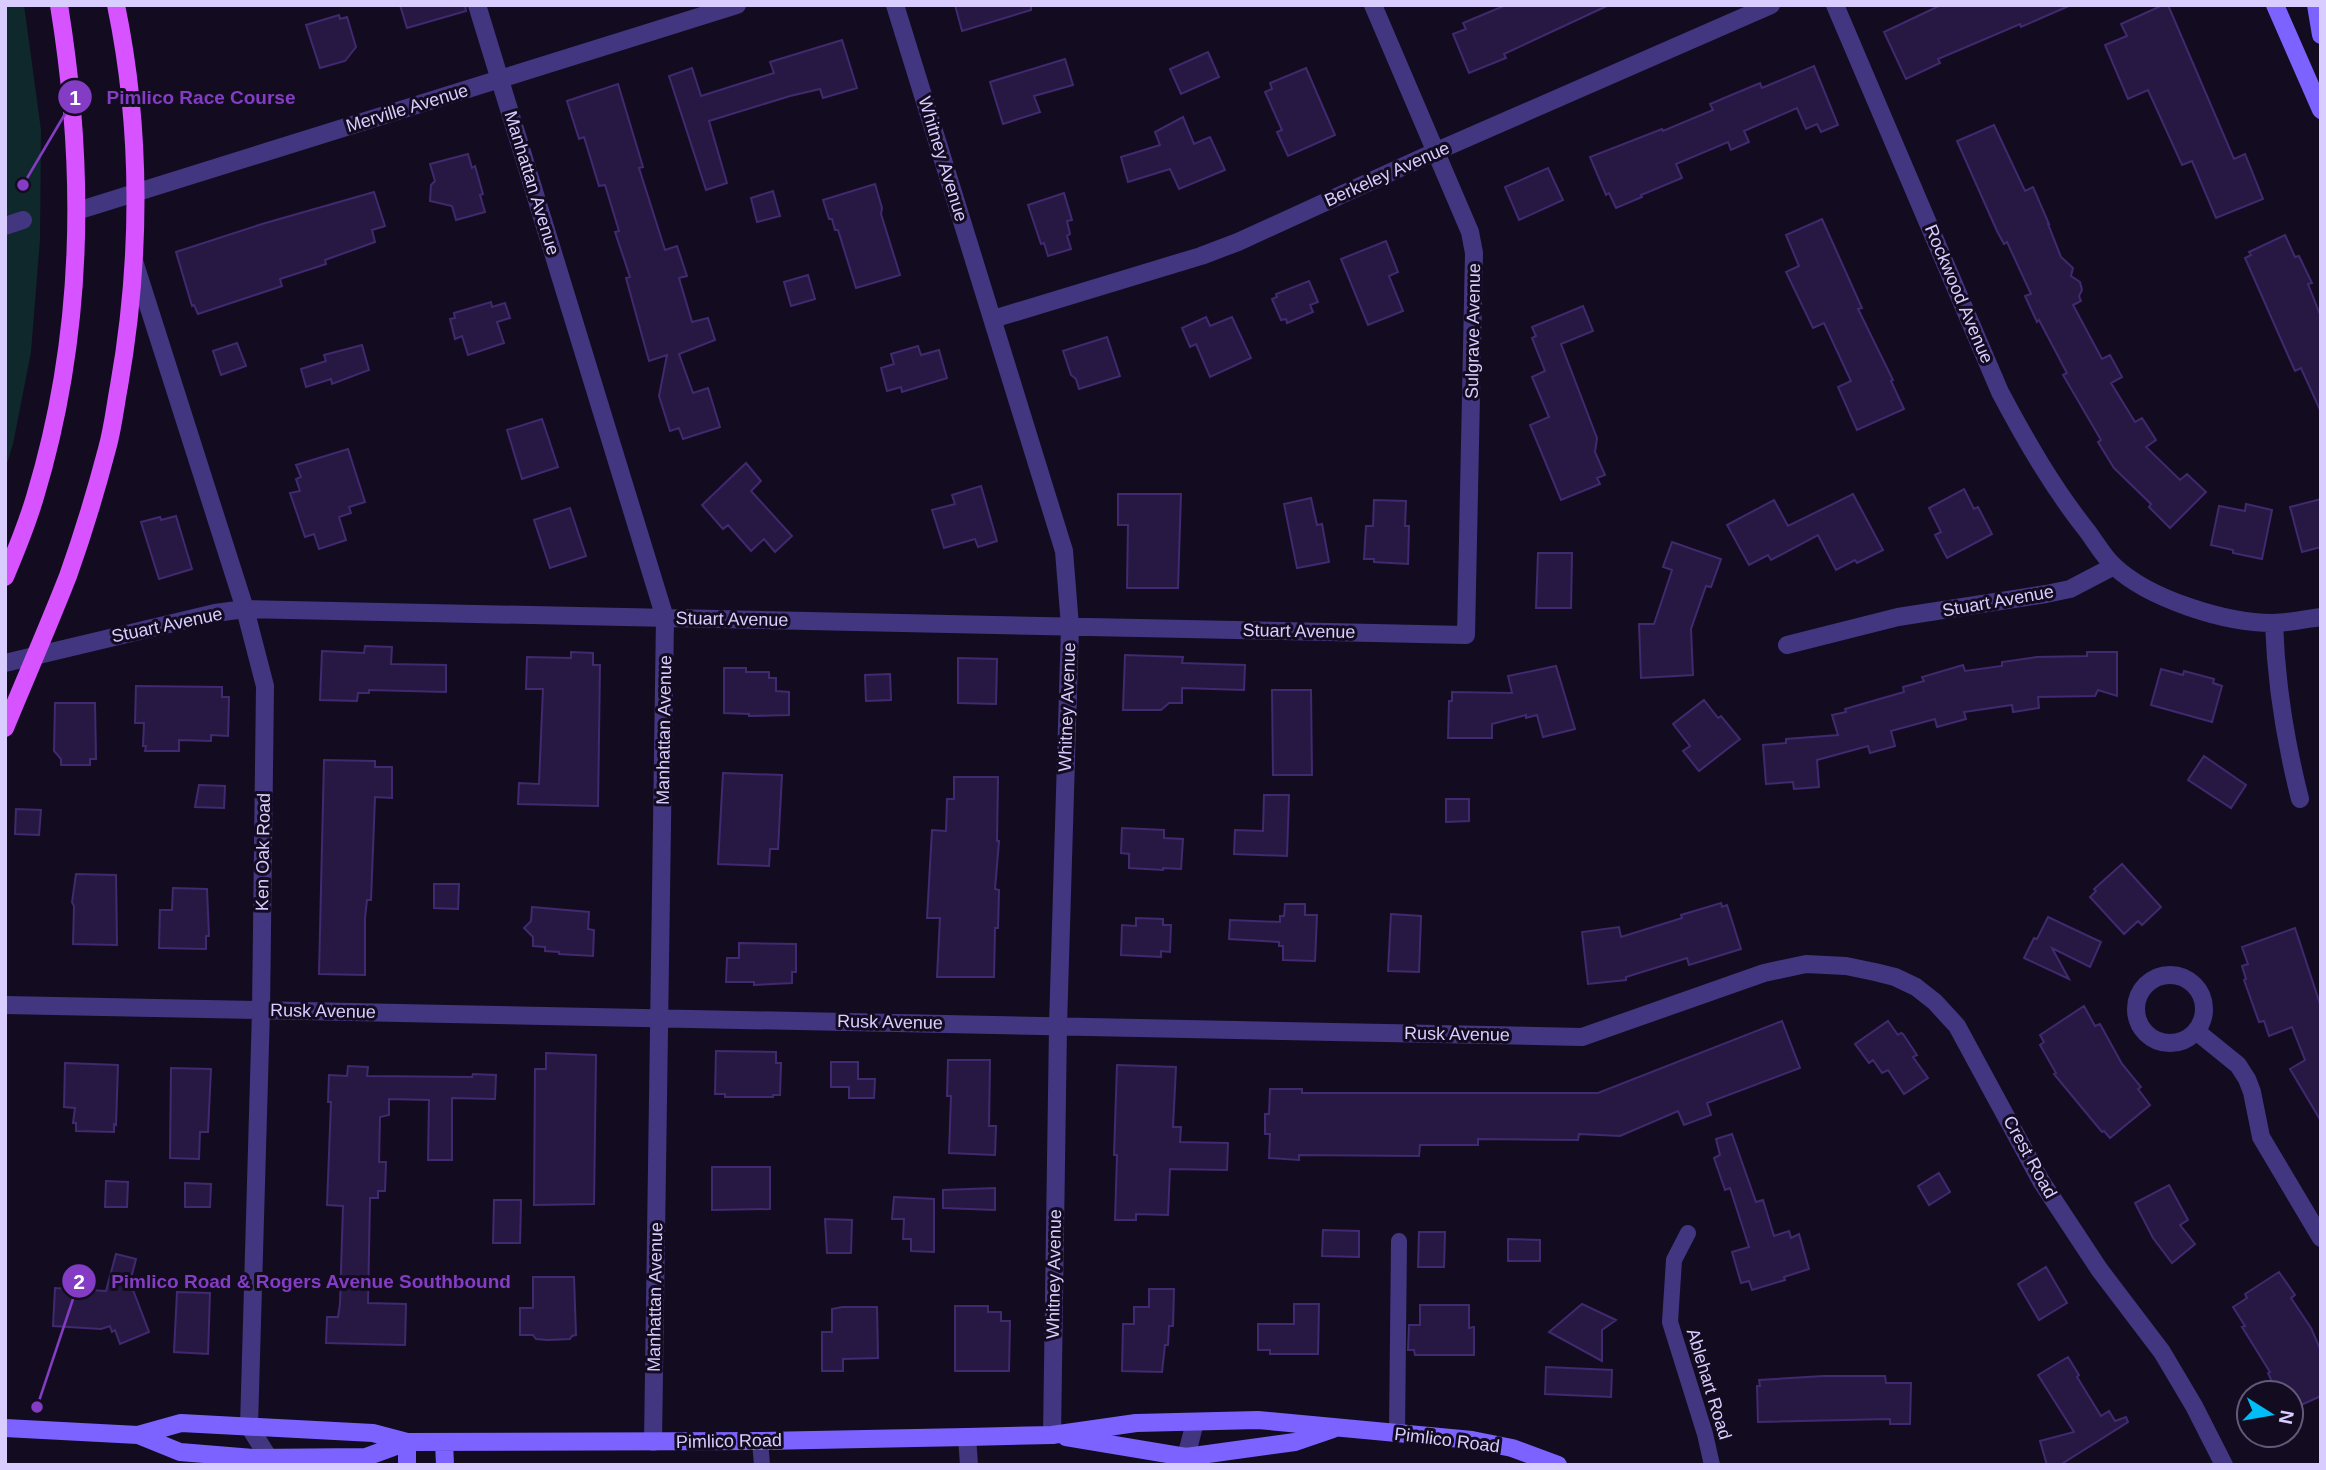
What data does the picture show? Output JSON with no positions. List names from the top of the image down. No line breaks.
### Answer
{"streets":{"street":["Merville Avenue","Whitney Avenue","Berkeley Avenue","Manhattan Avenue","Rockwood Avenue","Sulgrave Avenue","Stuart Avenue","Ken Oak Road","Rusk Avenue","Crest Road","Pimlico Road"],"lane":["Ablehart Road"]},"crossings":[["Merville Avenue","Manhattan Avenue"],["Whitney Avenue","Berkeley Avenue"],["Whitney Avenue","Stuart Avenue"],["Whitney Avenue","Rusk Avenue"],["Whitney Avenue","Pimlico Road"],["Berkeley Avenue","Sulgrave Avenue"],["Manhattan Avenue","Stuart Avenue"],["Manhattan Avenue","Rusk Avenue"],["Manhattan Avenue","Pimlico Road"],["Rockwood Avenue","Stuart Avenue"],["Sulgrave Avenue","Stuart Avenue"],["Stuart Avenue","Ken Oak Road"],["Ken Oak Road","Rusk Avenue"],["Ken Oak Road","Pimlico Road"],["Rusk Avenue","Crest Road"]],"places":["Pimlico Race Course","Pimlico Road & Rogers Avenue Southbound"],"north":"right"}
